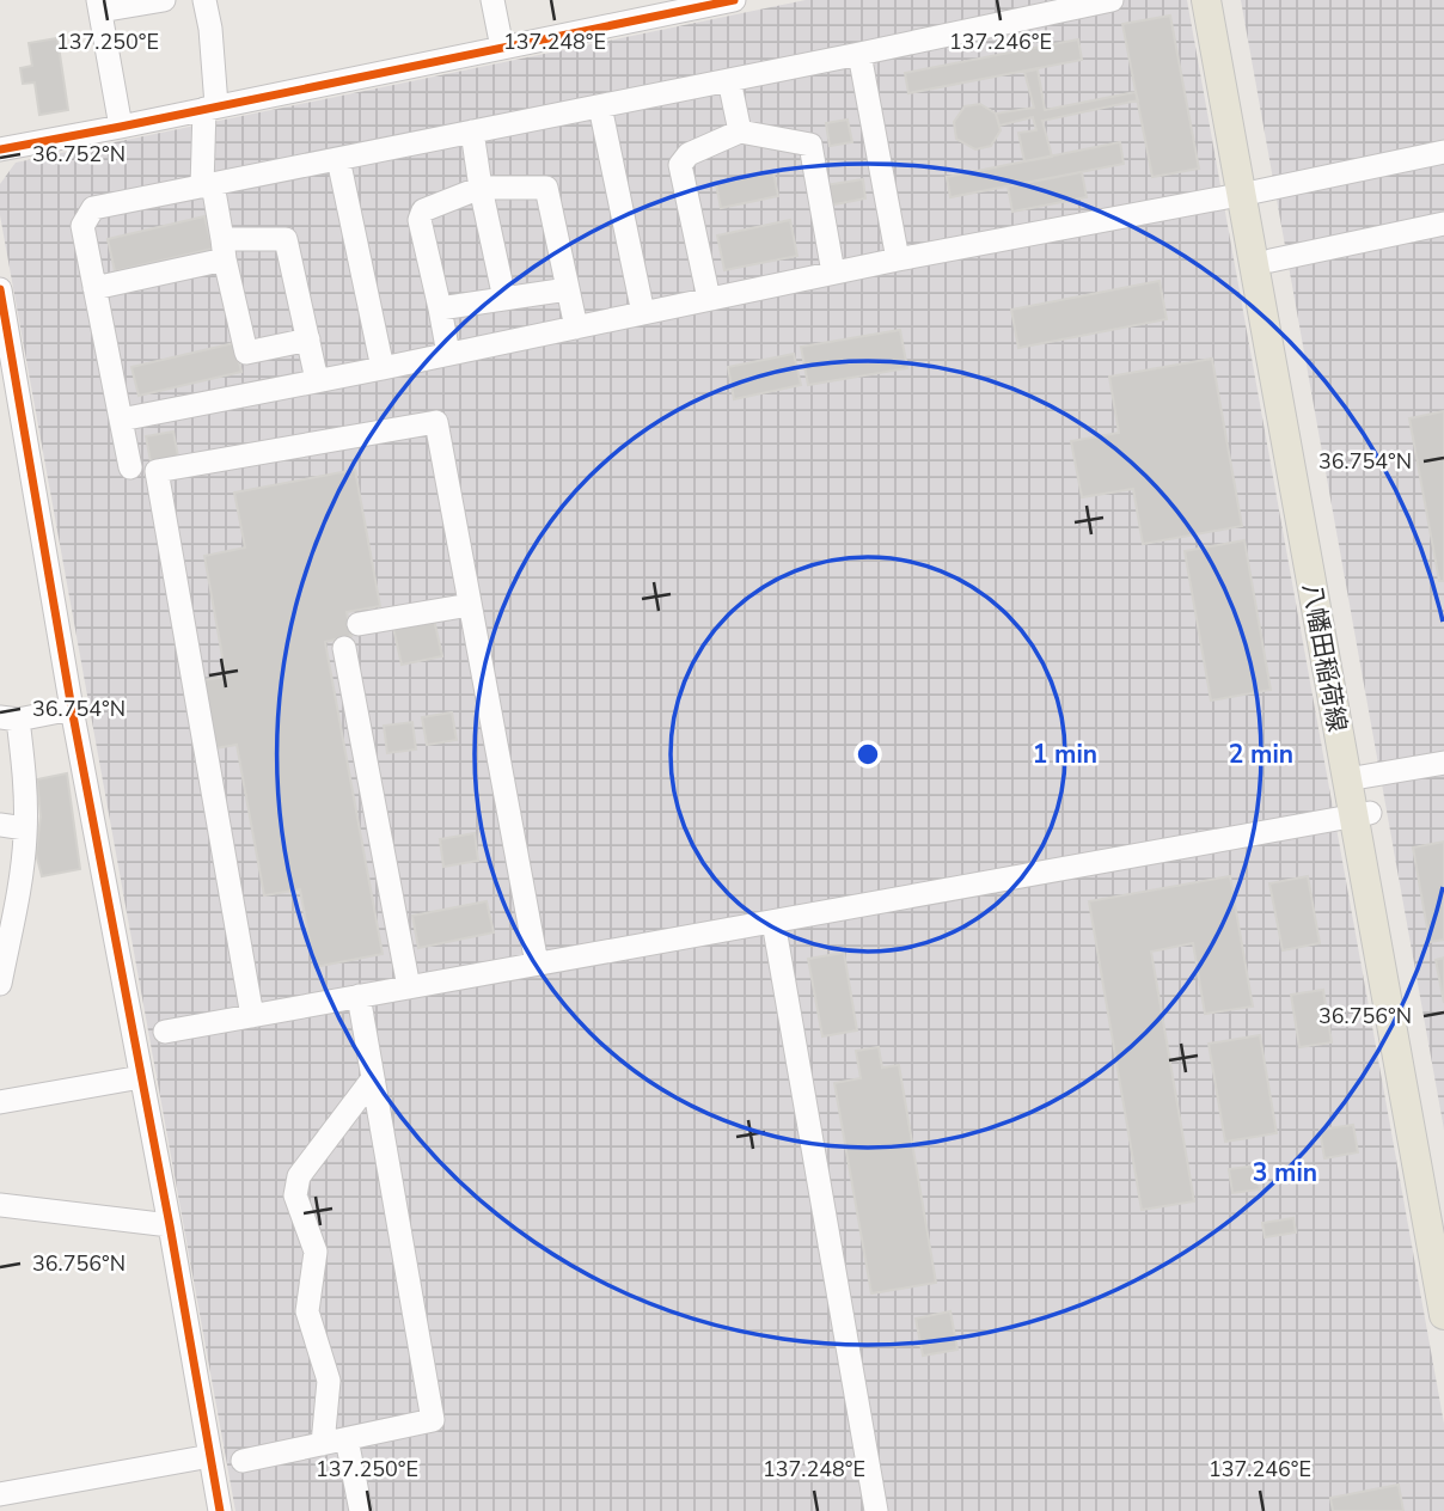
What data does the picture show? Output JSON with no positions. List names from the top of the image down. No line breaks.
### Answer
{"streets":{"main road":["八幡田稲荷線"]},"coordinates":["137.250°E","137.248°E","137.246°E","36.752°N","36.754°N","36.756°N"],"rings":["1 min","2 min","3 min"]}
